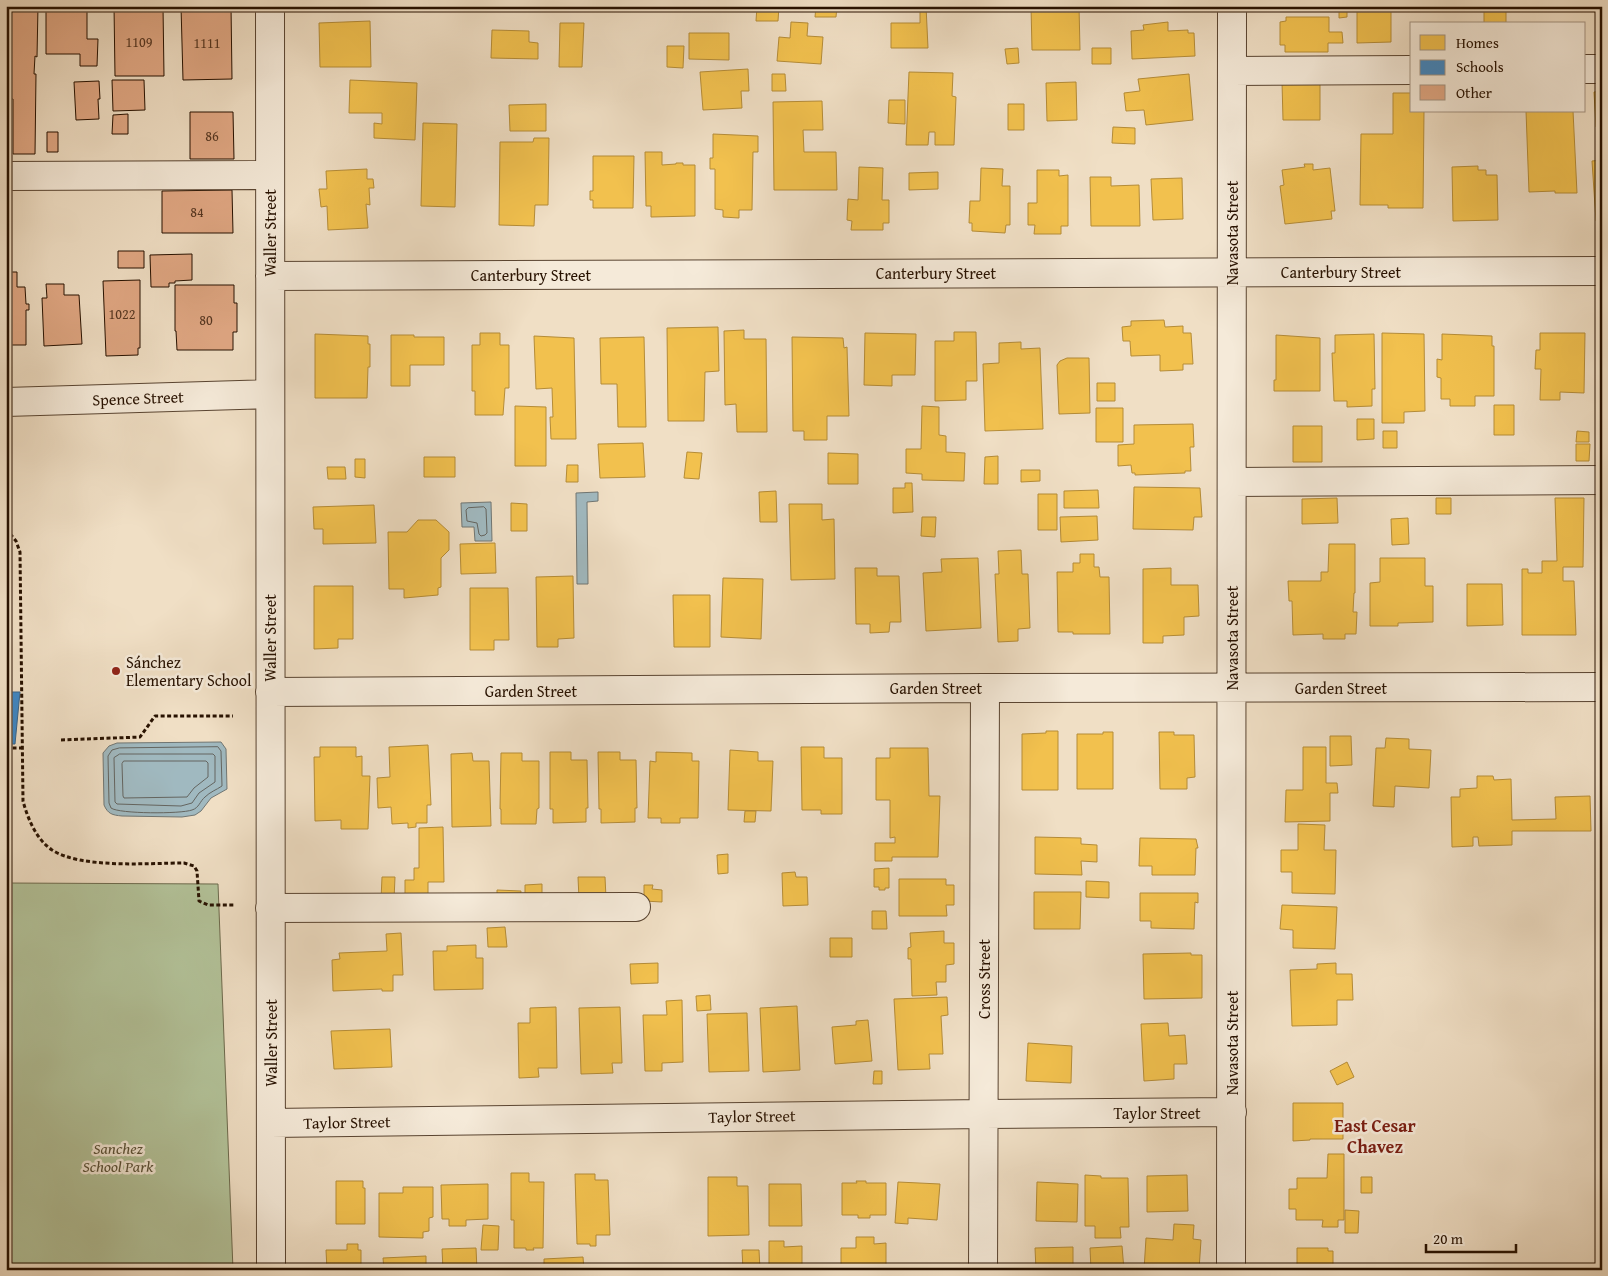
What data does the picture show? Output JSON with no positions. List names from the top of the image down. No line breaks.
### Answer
{"streets":{"street":["Waller Street","Navasota Street","Canterbury Street","Spence Street","Garden Street","Cross Street","Taylor Street"]},"crossings":[["Waller Street","Canterbury Street"],["Waller Street","Spence Street"],["Waller Street","Garden Street"],["Waller Street","Taylor Street"],["Navasota Street","Canterbury Street"],["Navasota Street","Garden Street"],["Navasota Street","Taylor Street"],["Garden Street","Cross Street"],["Cross Street","Taylor Street"]],"districts":["East Cesar Chavez"],"parks":["Sanchez School Park"],"places":["Sánchez Elementary School"],"house_numbers":["1109","1111","86","84","1022","80"],"legend":["Homes","Schools","Other"],"scale_bar":"20 m"}
